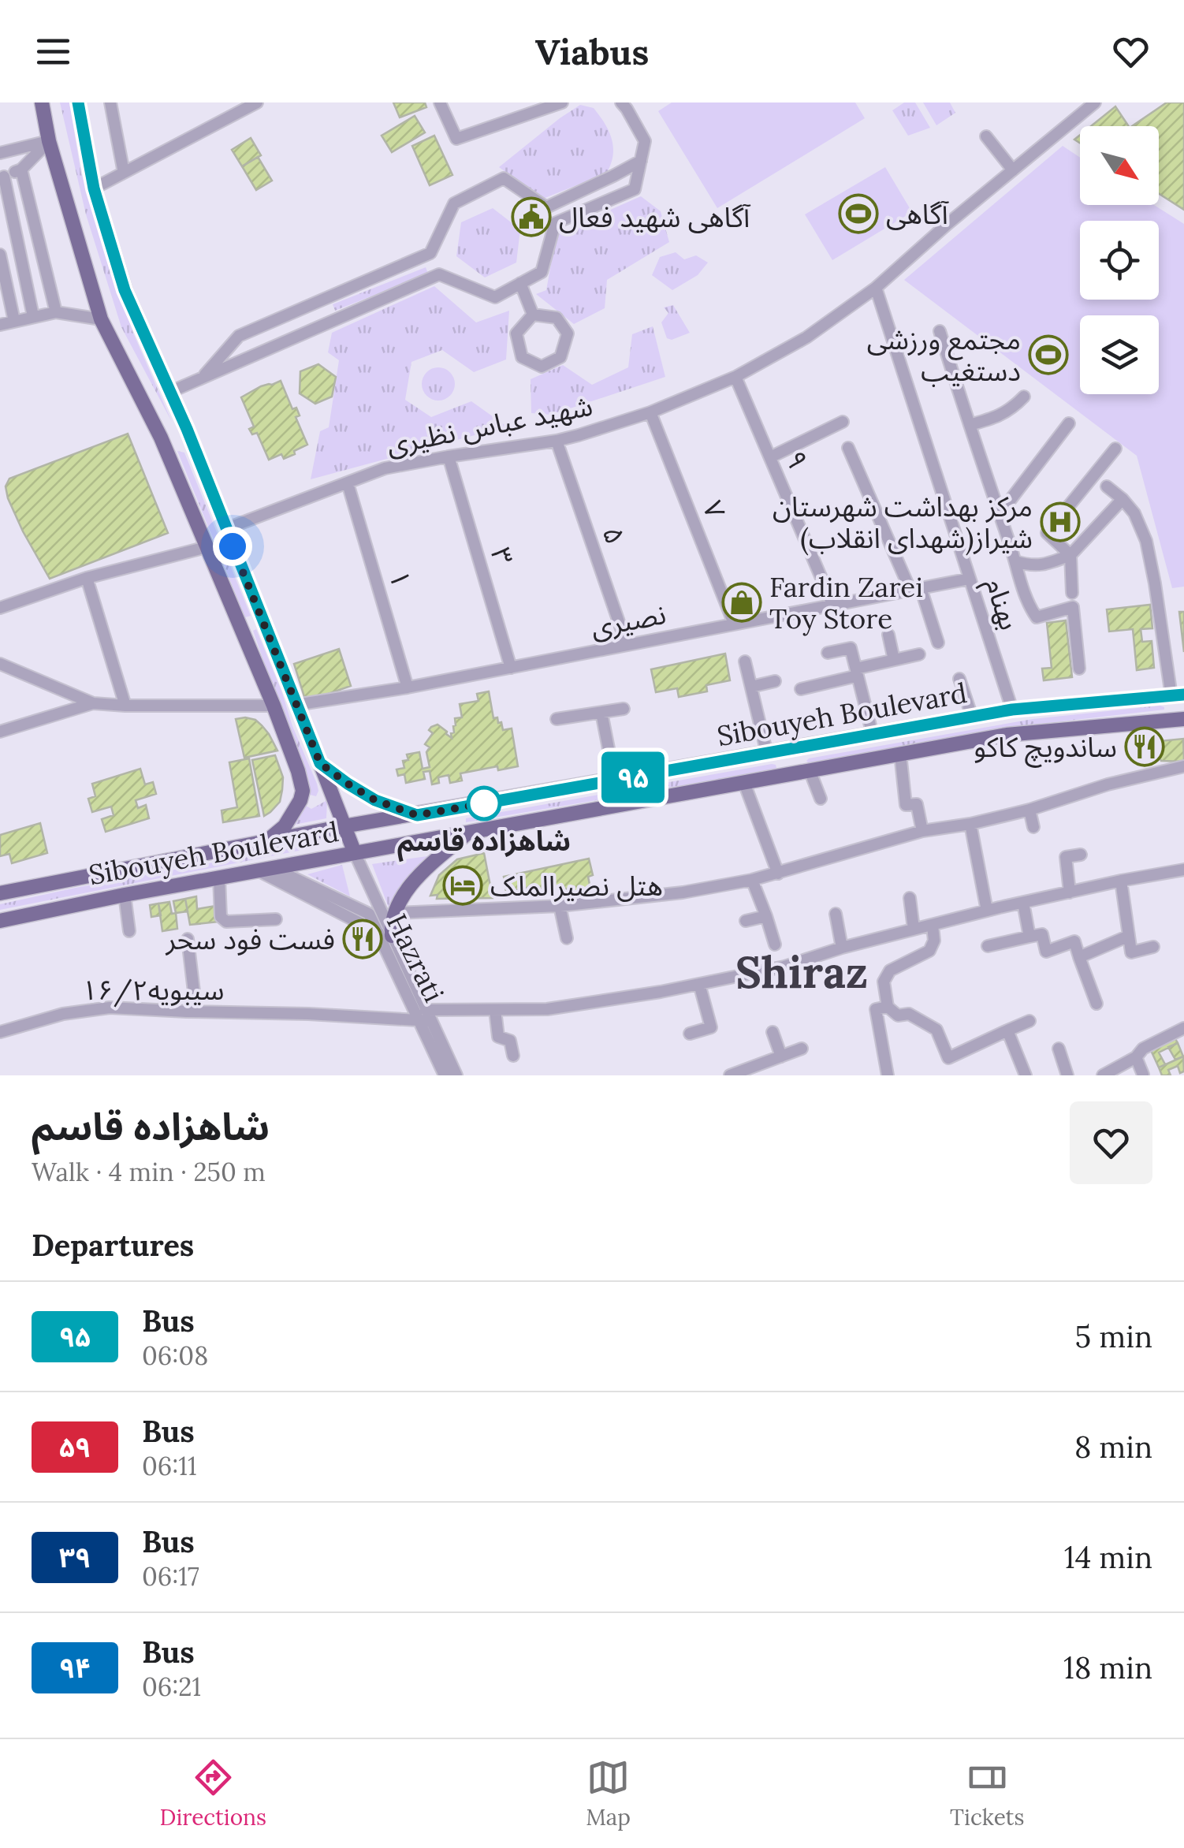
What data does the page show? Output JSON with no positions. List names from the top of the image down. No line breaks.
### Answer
{"streets":{"main road":["Sibouyeh Boulevard"],"street":["شهید عباس نظیری","۹","۷","۵","۳","۱","بهنام","نصیری","Hazrati","سیبویه۱۶/۲"]},"crossings":[["شهید عباس نظیری","۹"],["شهید عباس نظیری","۷"],["شهید عباس نظیری","۵"],["شهید عباس نظیری","۳"],["شهید عباس نظیری","۱"],["شهید عباس نظیری","بهنام"],["۹","نصیری"],["۷","نصیری"],["۵","نصیری"],["۳","نصیری"],["۱","نصیری"],["بهنام","نصیری"],["بهنام","Sibouyeh Boulevard"],["Sibouyeh Boulevard","Hazrati"],["Hazrati","سیبویه۱۶/۲"]],"districts":["Shiraz"],"places":{"sports":["آگاهی","مجتمع ورزشی دستغیب"],"public building":["آگاهی شهید فعال"],"hospital":["مرکز بهداشت شهرستان شیراز(شهدای انقلاب)"],"shop":["Fardin Zarei Toy Store"],"restaurant":["ساندویچ کاکو","فست فود سحر"],"other":["شاهزاده قاسم"],"hotel":["هتل نصیرالملک"]},"lines":["bus line ۹۵"],"north":"bottom right","page":{"header":"Viabus","on_map":"۹۵","heading":[["شاهزاده قاسم","Walk · 4 min · 250 m"],"Departures"],"list":[{"mark":"۹۵","name":"Bus","note":"06:08","value":"5 min"},{"mark":"۵۹","name":"Bus","note":"06:11","value":"8 min"},{"mark":"۳۹","name":"Bus","note":"06:17","value":"14 min"},{"mark":"۹۴","name":"Bus","note":"06:21","value":"18 min"}],"tabs":["Directions","Map","Tickets"]}}
